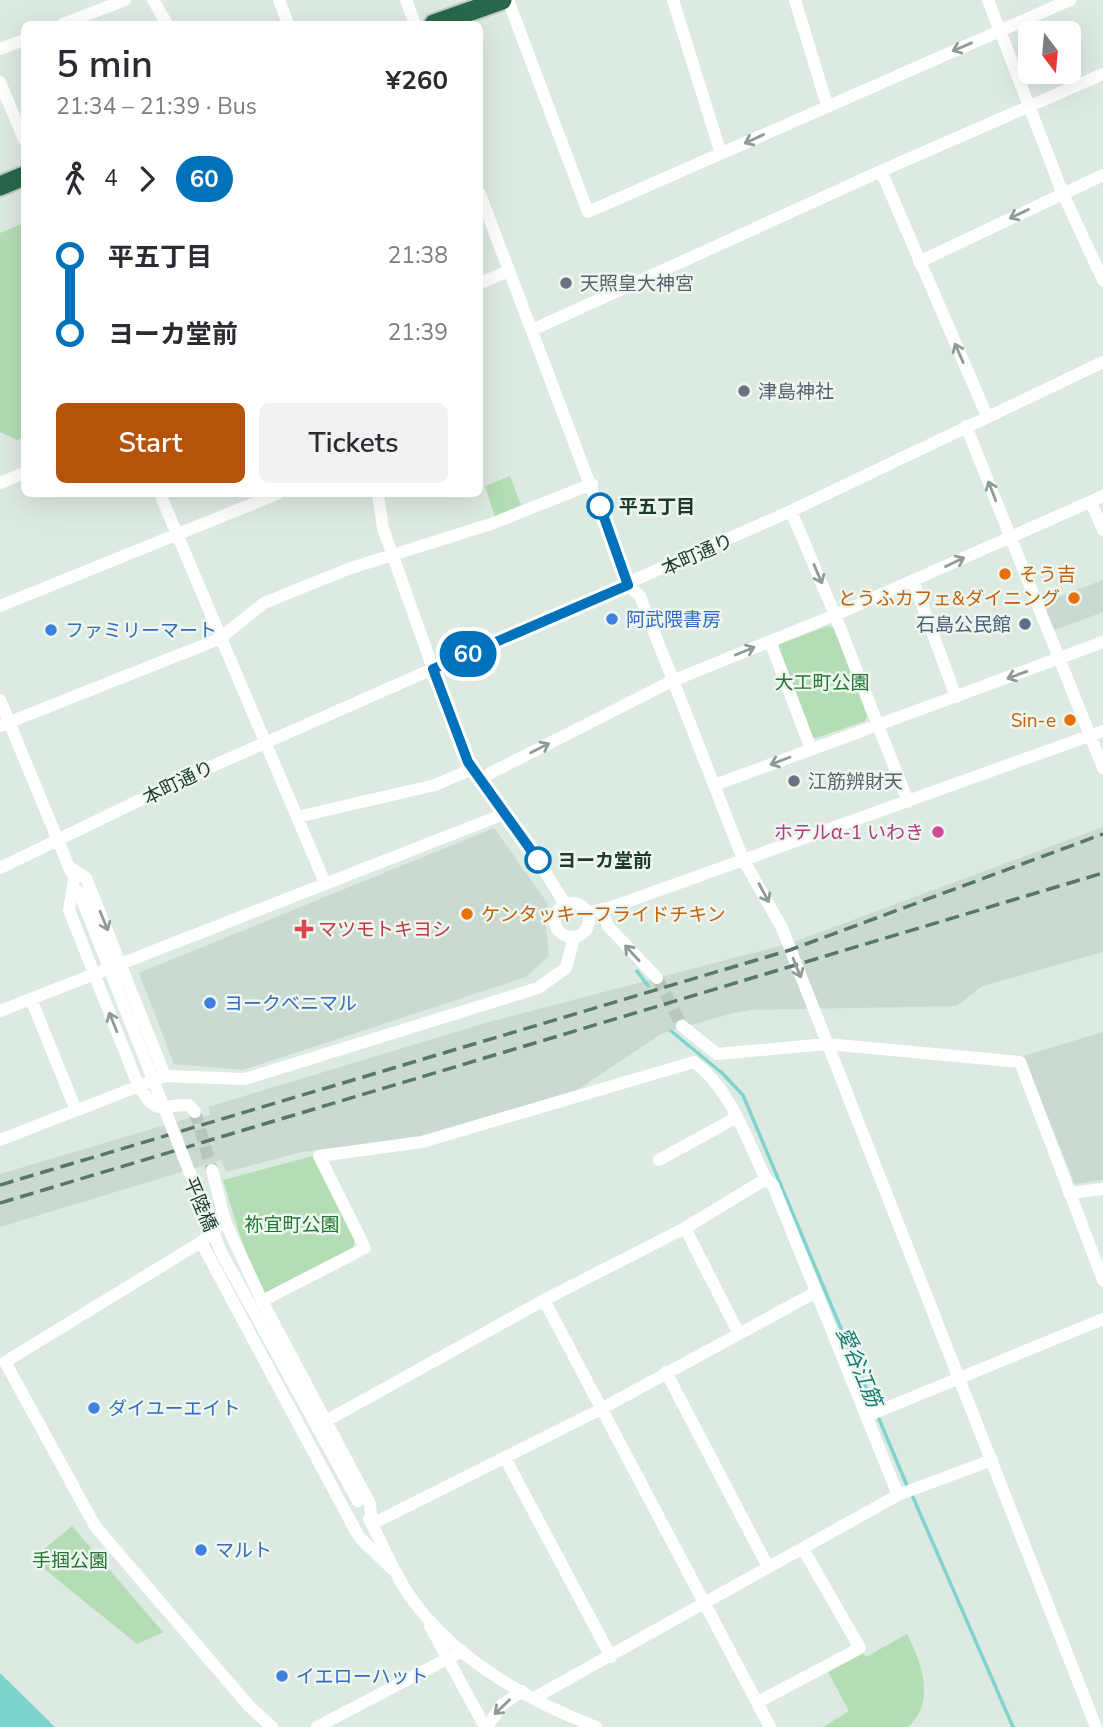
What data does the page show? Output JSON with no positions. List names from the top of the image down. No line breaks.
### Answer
{"streets":{"street":["本町通り","平陸橋"]},"crossings":[["本町通り","平陸橋"]],"water":["愛谷江筋"],"parks":["大工町公園","祢宜町公園","手掴公園"],"places":{"other":["天照皇大神宮","津島神社","平五丁目","そう吉","とうふカフェ&ダイニング","阿武隈書房","石島公民館","ファミリーマート","Sin-e","江筋辨財天","ホテルα-1 いわき","ヨーカ堂前","ケンタッキーフライドチキン","ヨークベニマル","ダイユーエイト","マルト","イエローハット"],"health":["マツモトキヨシ"]},"lines":["bus line 60"],"north":"bottom","page":{"on_map":"60","heading":["5 min","21:34 – 21:39 · Bus","¥260"],"legs":["4","60"],"list":[{"name":"平五丁目","value":"21:38"},{"name":"ヨーカ堂前","value":"21:39"}],"buttons":["Start","Tickets"]}}
